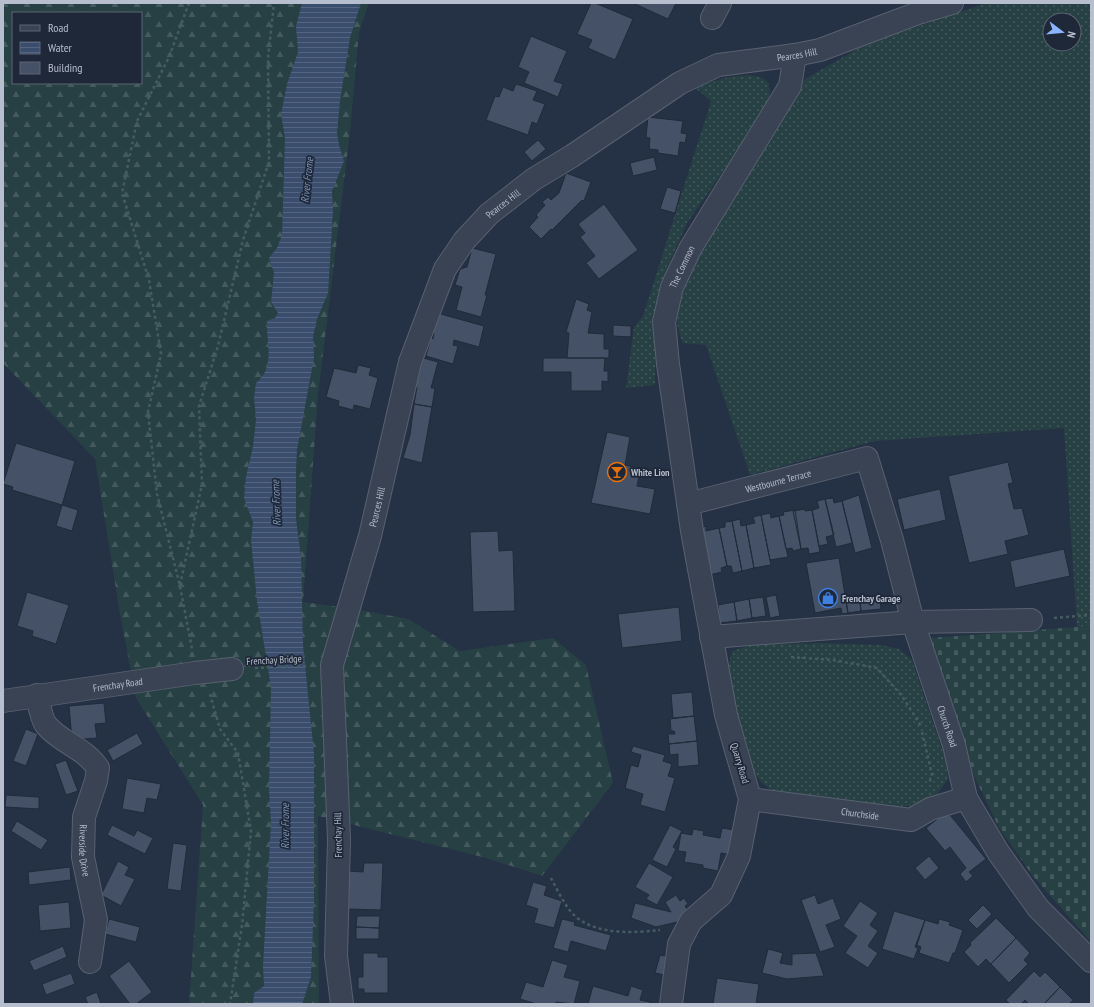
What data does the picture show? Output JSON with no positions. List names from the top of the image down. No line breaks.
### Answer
{"streets":{"street":["Pearces Hill","The Common","Westbourne Terrace","Frenchay Road","Church Road","Quarry Road","Churchside","Frenchay Hill","Riverside Drive"],"path":["Frenchay Bridge"]},"crossings":[["Pearces Hill","The Common"],["Pearces Hill","Frenchay Bridge"],["Pearces Hill","Frenchay Hill"],["The Common","Westbourne Terrace"],["The Common","Quarry Road"],["Westbourne Terrace","Church Road"],["Westbourne Terrace","Quarry Road"],["Frenchay Bridge","Frenchay Road"],["Frenchay Bridge","Frenchay Hill"],["Frenchay Road","Riverside Drive"],["Church Road","Churchside"],["Quarry Road","Churchside"]],"water":["River Frome"],"places":{"bar":["White Lion"],"shop":["Frenchay Garage"]},"legend":["Road","Water","Building"],"north":"right"}
